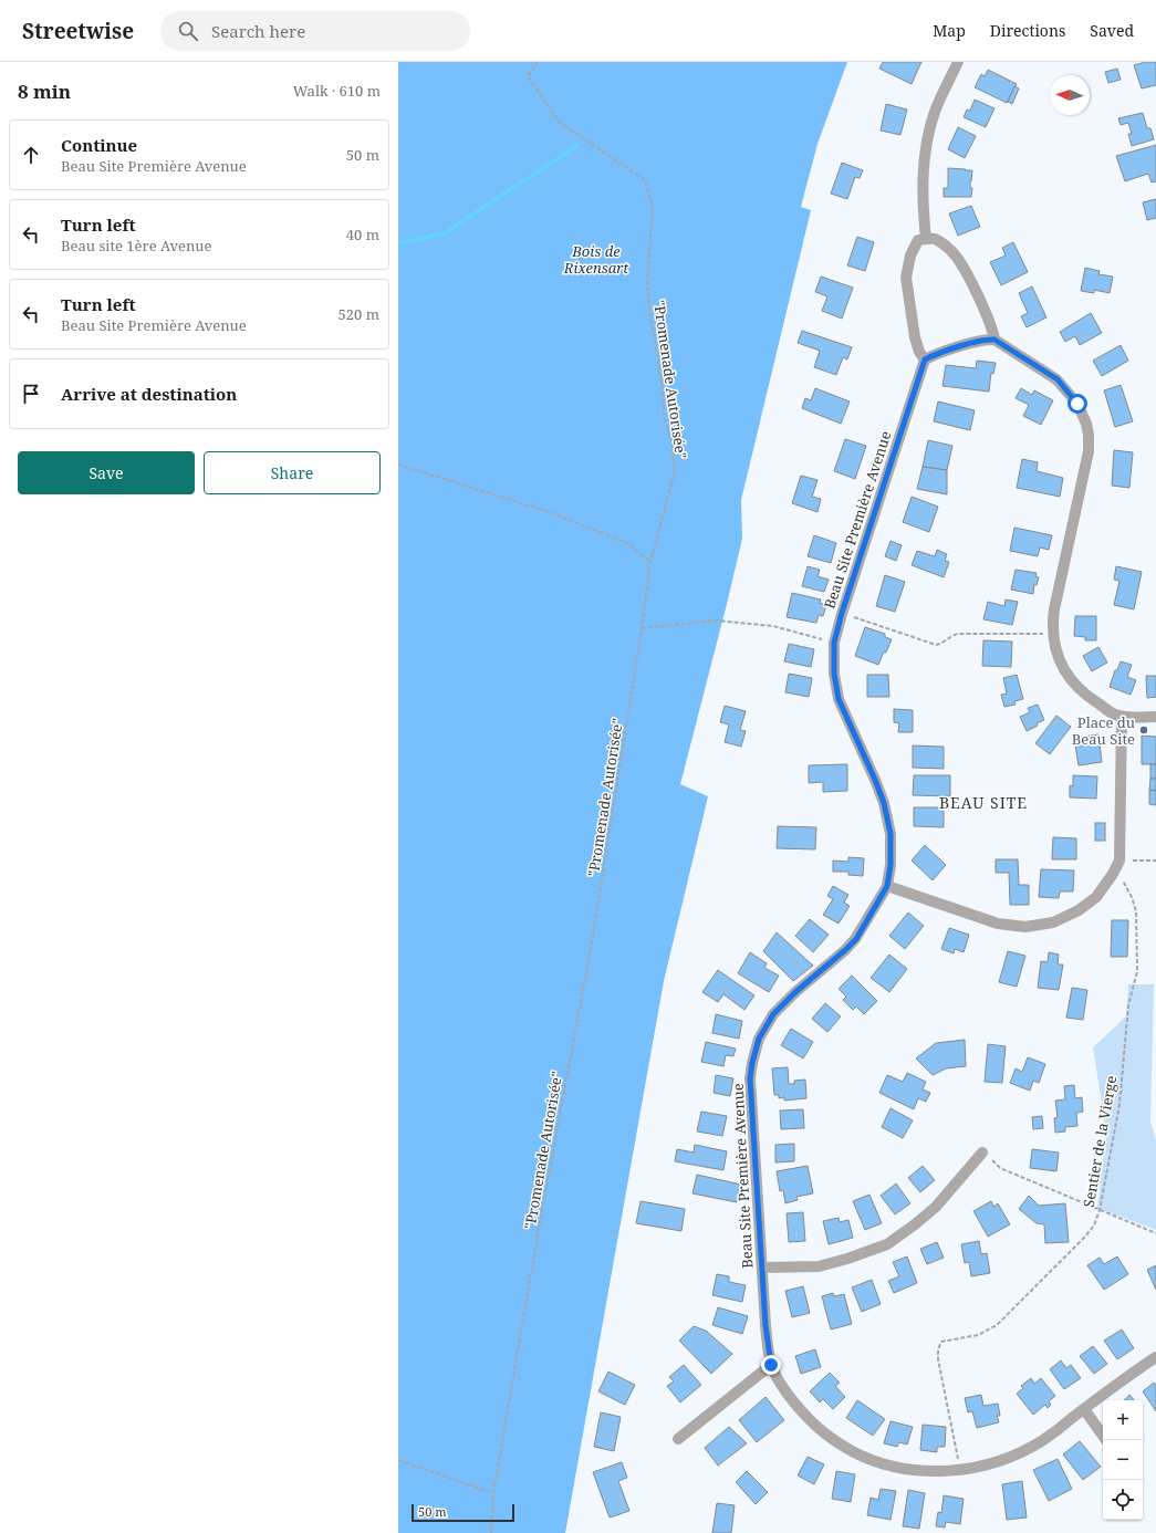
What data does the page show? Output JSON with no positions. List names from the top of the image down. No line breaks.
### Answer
{"streets":{"street":["Beau Site Première Avenue"],"path":["\"Promenade Autorisée\"","Sentier de la Vierge"]},"crossings":[["Beau Site Première Avenue","Sentier de la Vierge"]],"districts":["BEAU SITE"],"parks":["Bois de Rixensart"],"places":["Place du Beau Site"],"scale_bar":"50 m","north":"left","page":{"header":"Streetwise","search":"Search here","nav":["Map","Directions","Saved"],"heading":["8 min","Walk · 610 m"],"list":[["Continue","Beau Site Première Avenue","50 m"],["Turn left","Beau site 1ère Avenue","40 m"],["Turn left","Beau Site Première Avenue","520 m"],"Arrive at destination"],"buttons":["Save","Share"],"map_buttons":["+","−"],"scale":"50 m"}}
